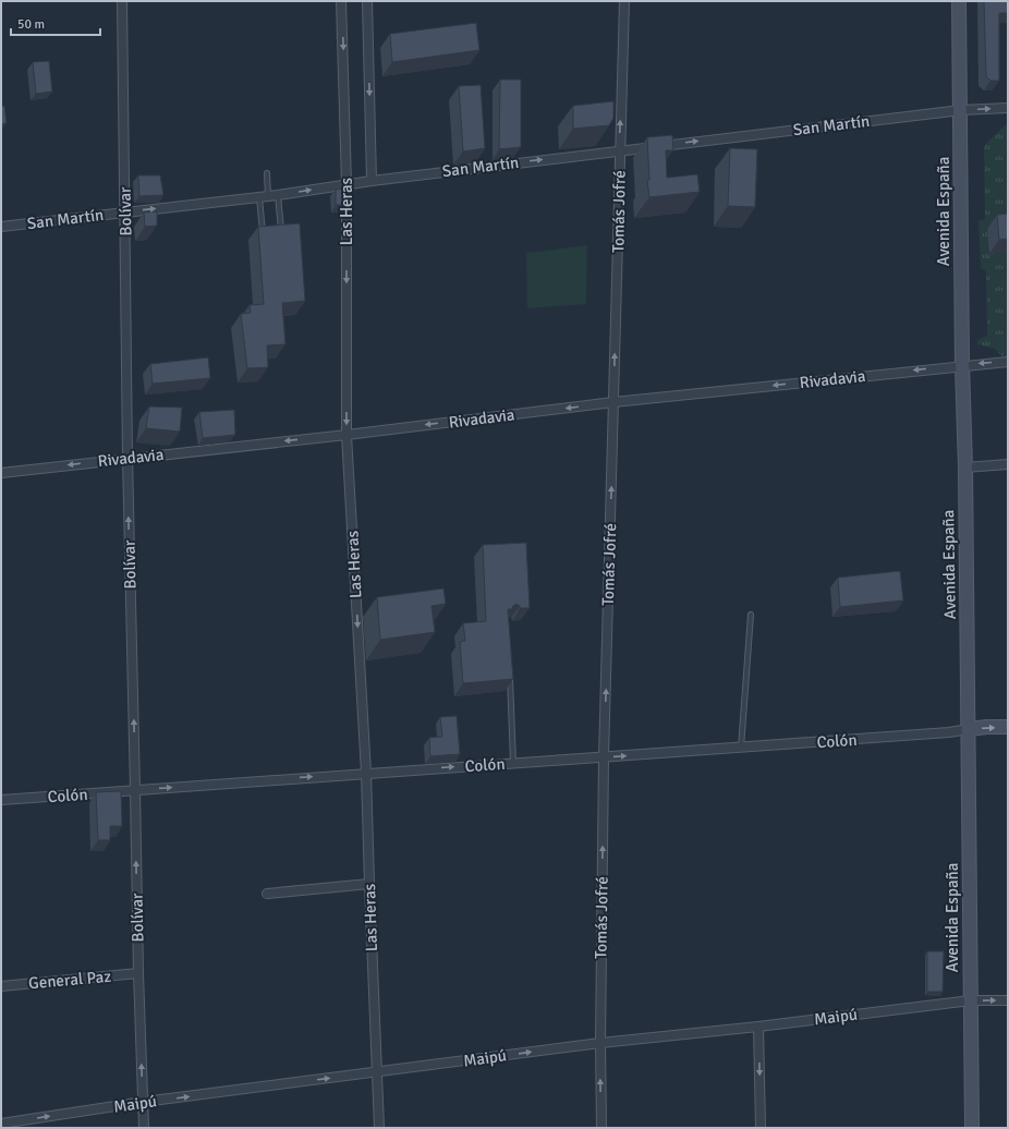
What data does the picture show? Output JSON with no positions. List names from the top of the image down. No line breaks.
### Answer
{"streets":{"main road":["Avenida España"],"street":["San Martín","Bolívar","Las Heras","Tomás Jofré","Rivadavia","Colón","General Paz","Maipú"]},"crossings":[["San Martín","Bolívar"],["San Martín","Las Heras"],["San Martín","Tomás Jofré"],["San Martín","Avenida España"],["Bolívar","Rivadavia"],["Bolívar","Colón"],["Bolívar","General Paz"],["Bolívar","Maipú"],["Las Heras","Rivadavia"],["Las Heras","Colón"],["Las Heras","Maipú"],["Tomás Jofré","Rivadavia"],["Tomás Jofré","Colón"],["Tomás Jofré","Maipú"],["Avenida España","Rivadavia"],["Avenida España","Colón"],["Avenida España","Maipú"]],"one_way":["San Martín","Bolívar","Las Heras","Tomás Jofré","Rivadavia","Colón","Maipú"],"scale_bar":"50 m"}
